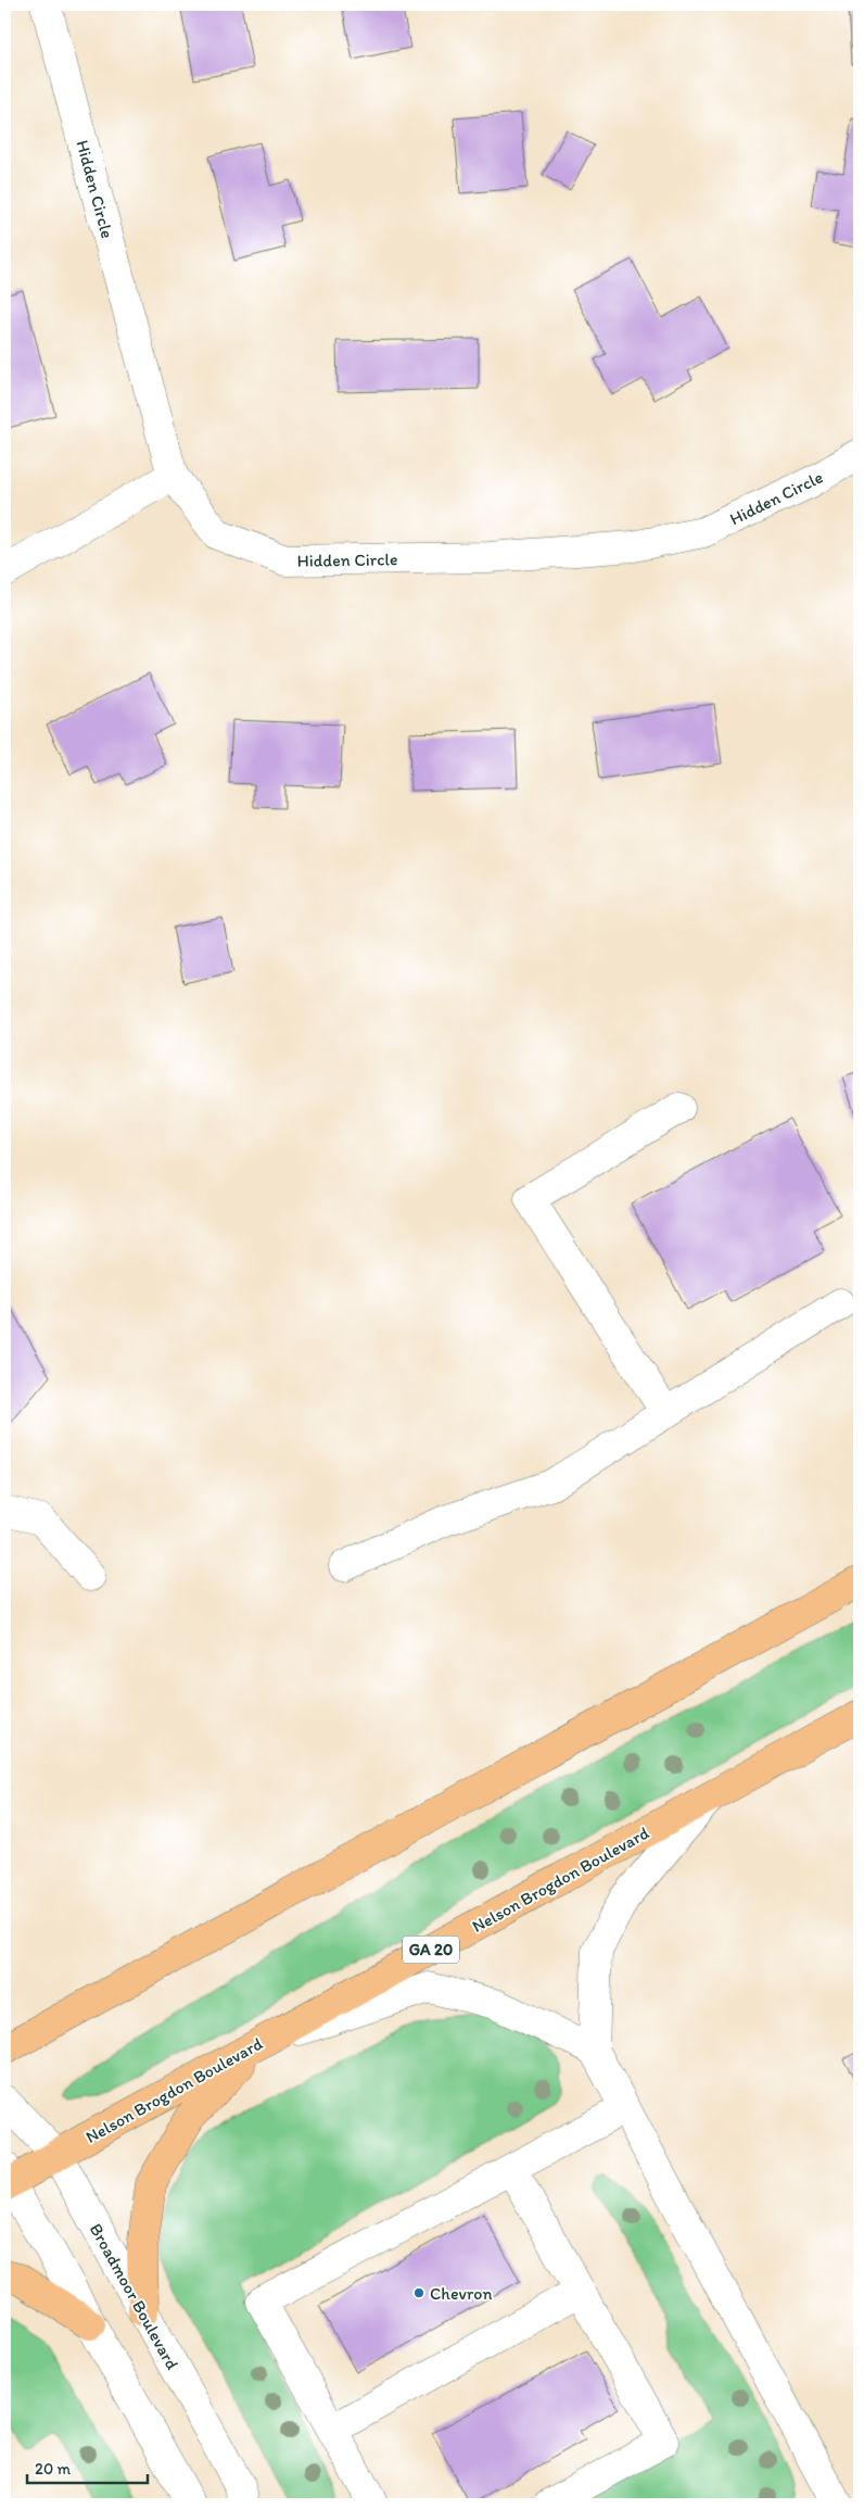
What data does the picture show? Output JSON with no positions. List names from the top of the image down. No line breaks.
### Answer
{"streets":{"highway":["Nelson Brogdon Boulevard","GA 20"],"street":["Hidden Circle","Broadmoor Boulevard"]},"crossings":[["Nelson Brogdon Boulevard","Broadmoor Boulevard"]],"places":["Chevron"],"scale_bar":"20 m"}
